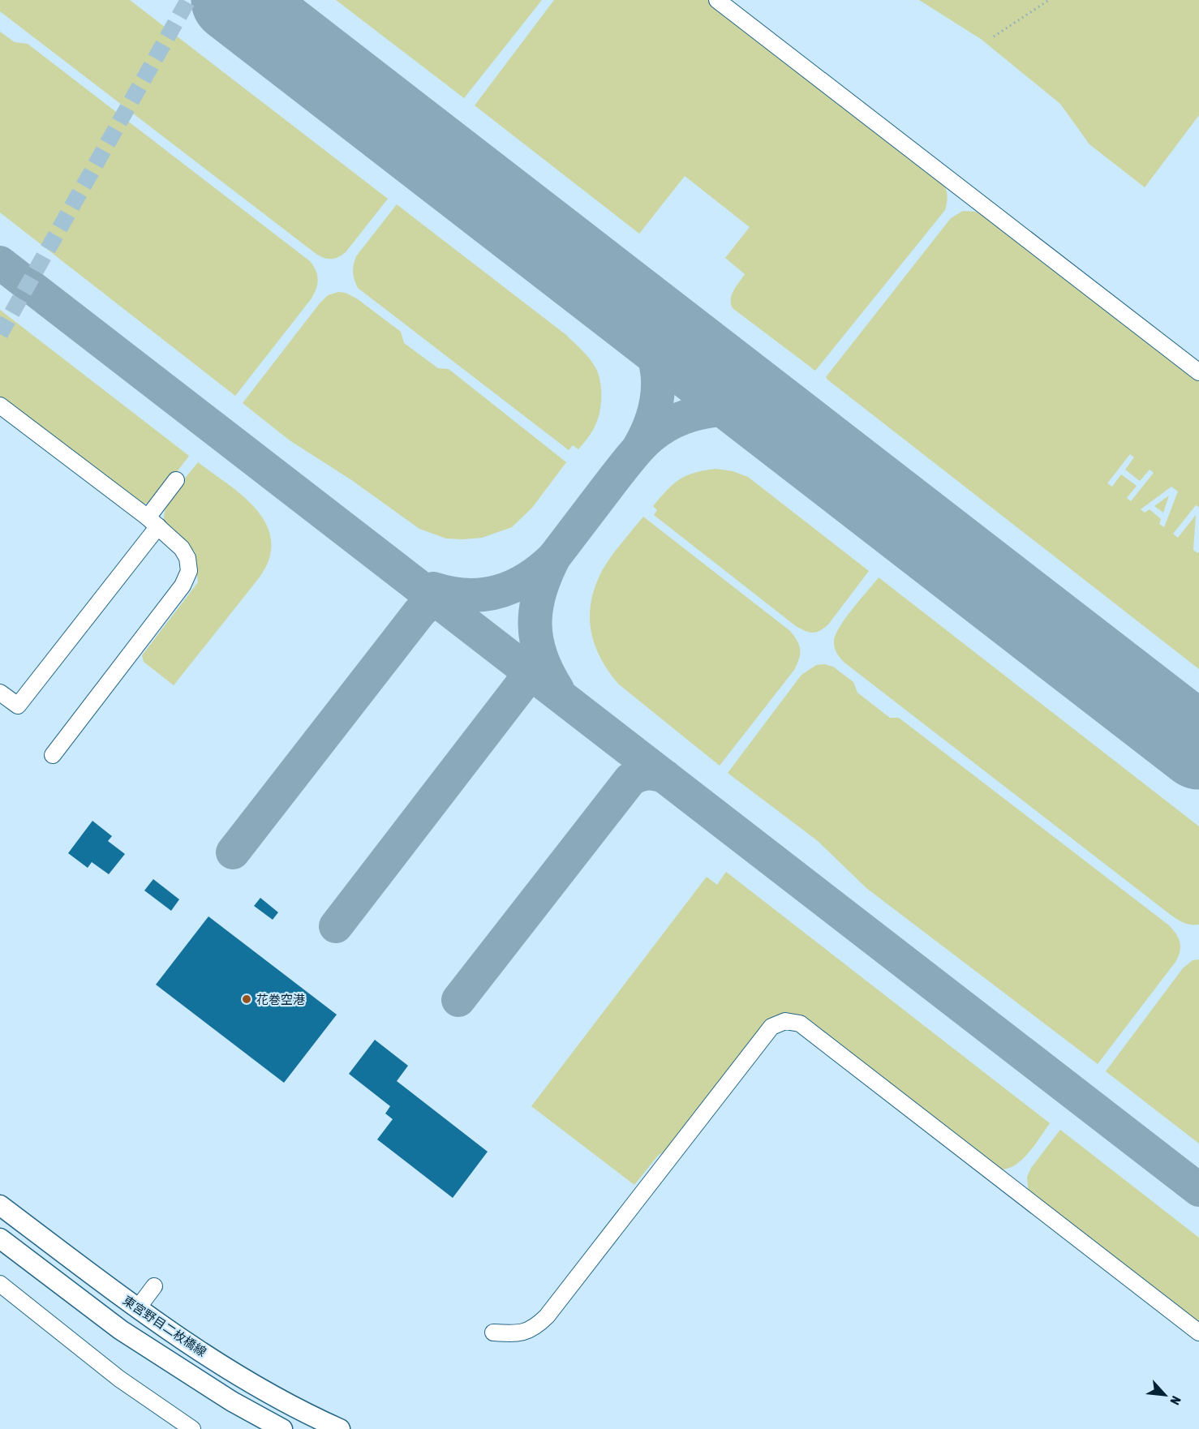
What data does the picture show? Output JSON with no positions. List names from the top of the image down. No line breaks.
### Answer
{"streets":{"main road":["東宮野目二枚橋線"]},"places":["花巻空港"],"north":"bottom right"}
